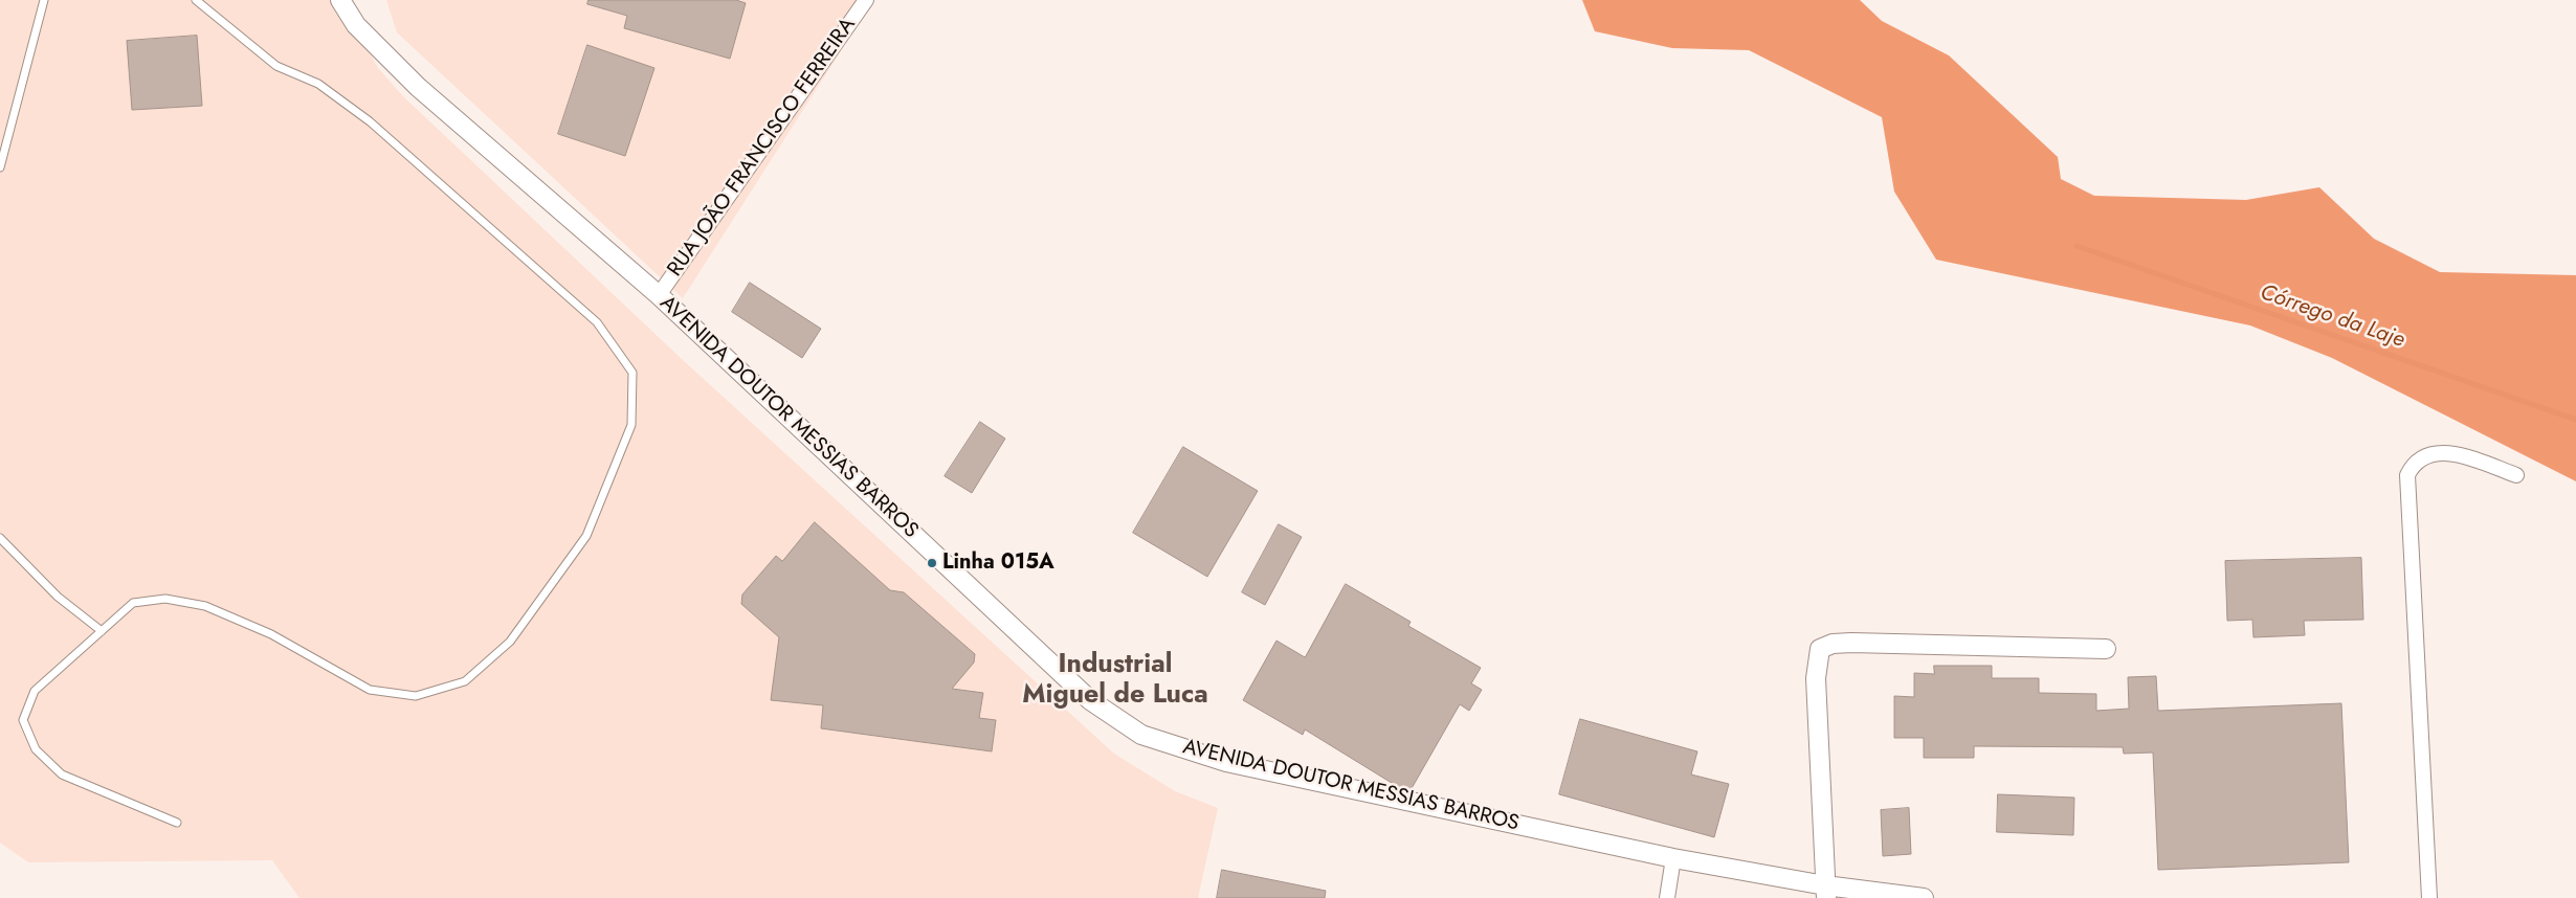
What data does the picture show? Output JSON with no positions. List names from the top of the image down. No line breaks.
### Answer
{"streets":{"street":["RUA JOÃO FRANCISCO FERREIRA","AVENIDA DOUTOR MESSIAS BARROS"]},"crossings":[["RUA JOÃO FRANCISCO FERREIRA","AVENIDA DOUTOR MESSIAS BARROS"]],"districts":["Industrial Miguel de Luca"],"water":["Córrego da Laje"],"places":["Linha 015A"]}
